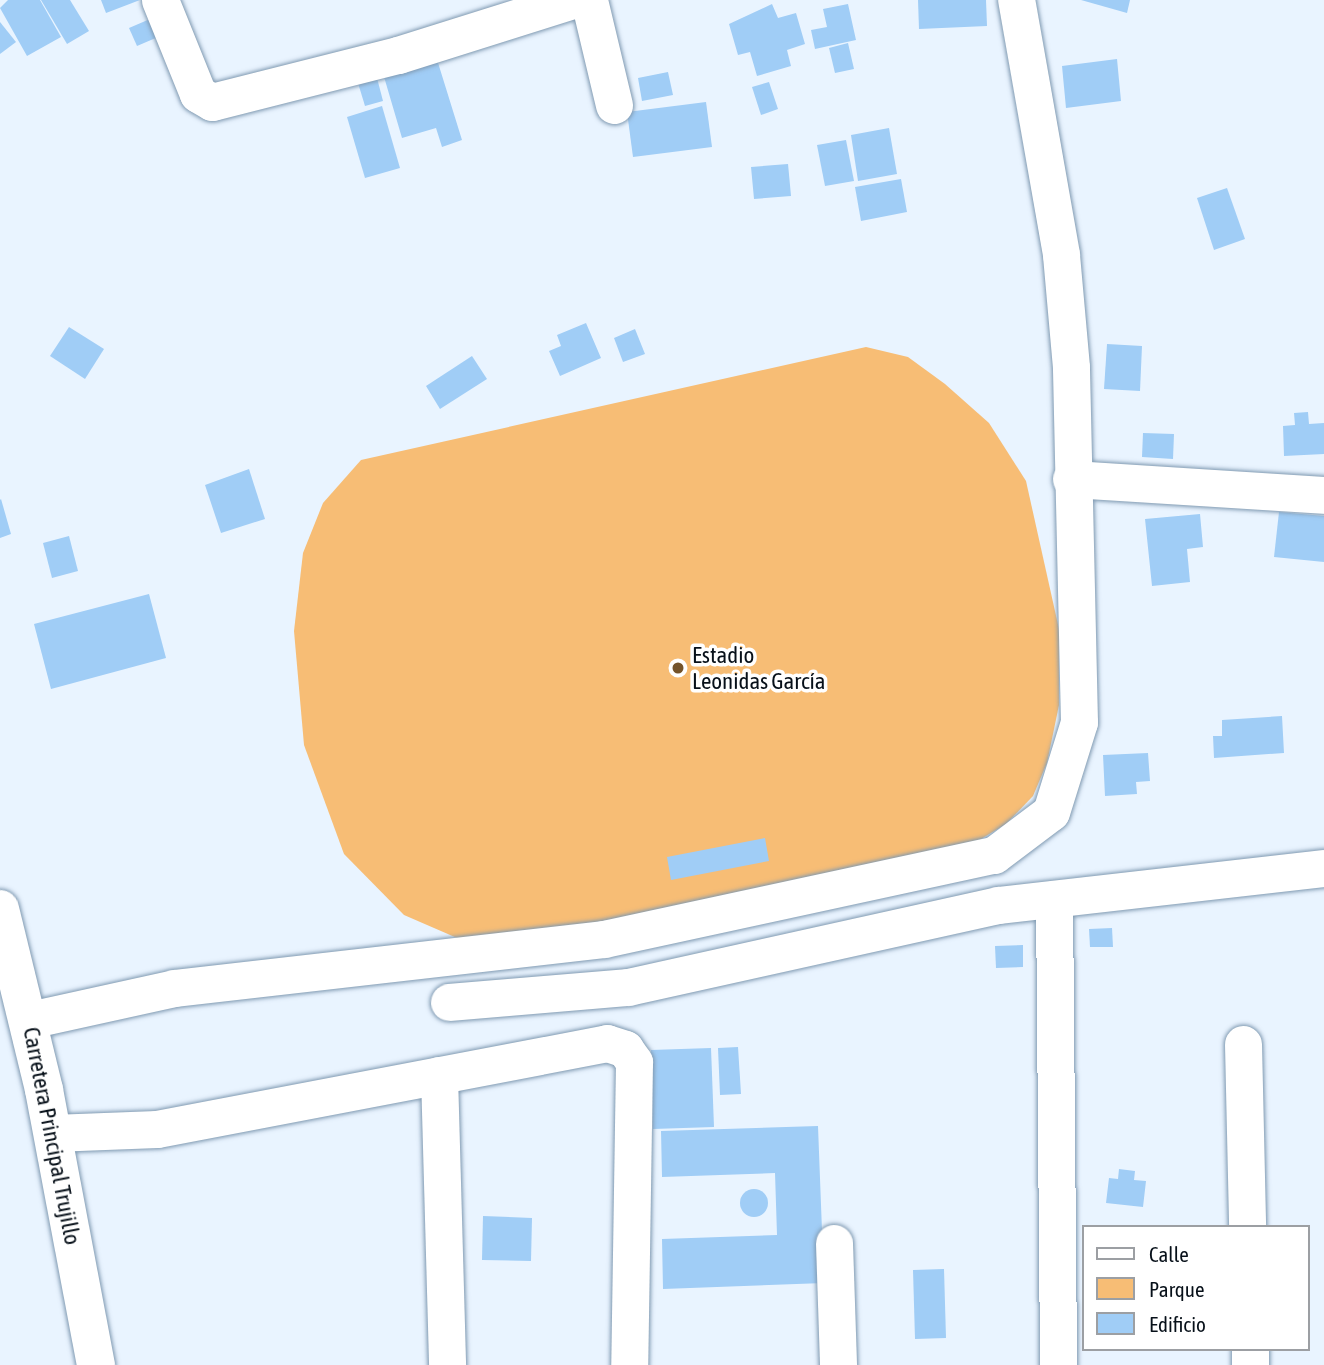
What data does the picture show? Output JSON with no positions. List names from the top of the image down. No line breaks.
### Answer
{"streets":{"main road":["Carretera Principal Trujillo"]},"places":["Estadio Leonidas García"],"legend":["Calle","Parque","Edificio"]}
